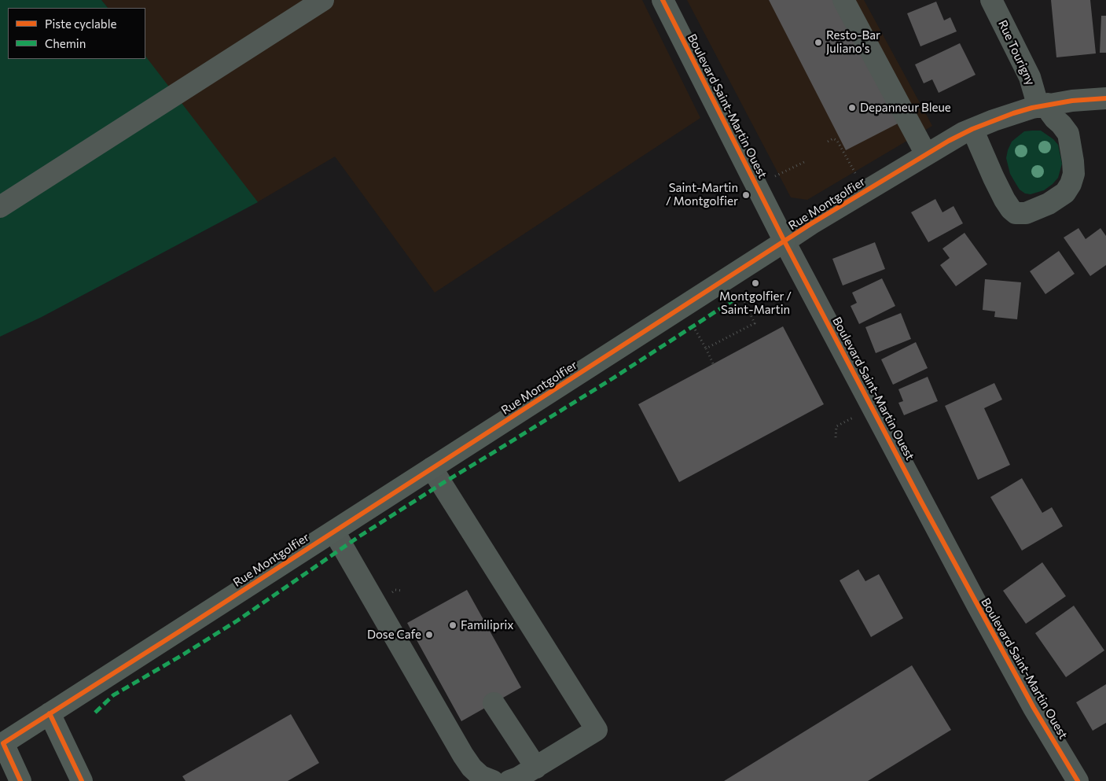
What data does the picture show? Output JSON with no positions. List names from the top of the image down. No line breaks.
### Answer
{"streets":{"main road":["Boulevard Saint-Martin Ouest","Rue Montgolfier"],"street":["Rue Tourigny"]},"crossings":[["Rue Tourigny","Rue Montgolfier"],["Boulevard Saint-Martin Ouest","Rue Montgolfier"]],"places":["Resto-Bar Juliano's","Depanneur Bleue","Saint-Martin / Montgolfier","Montgolfier / Saint-Martin","Familiprix","Dose Cafe"],"legend":["Piste cyclable","Chemin"]}
